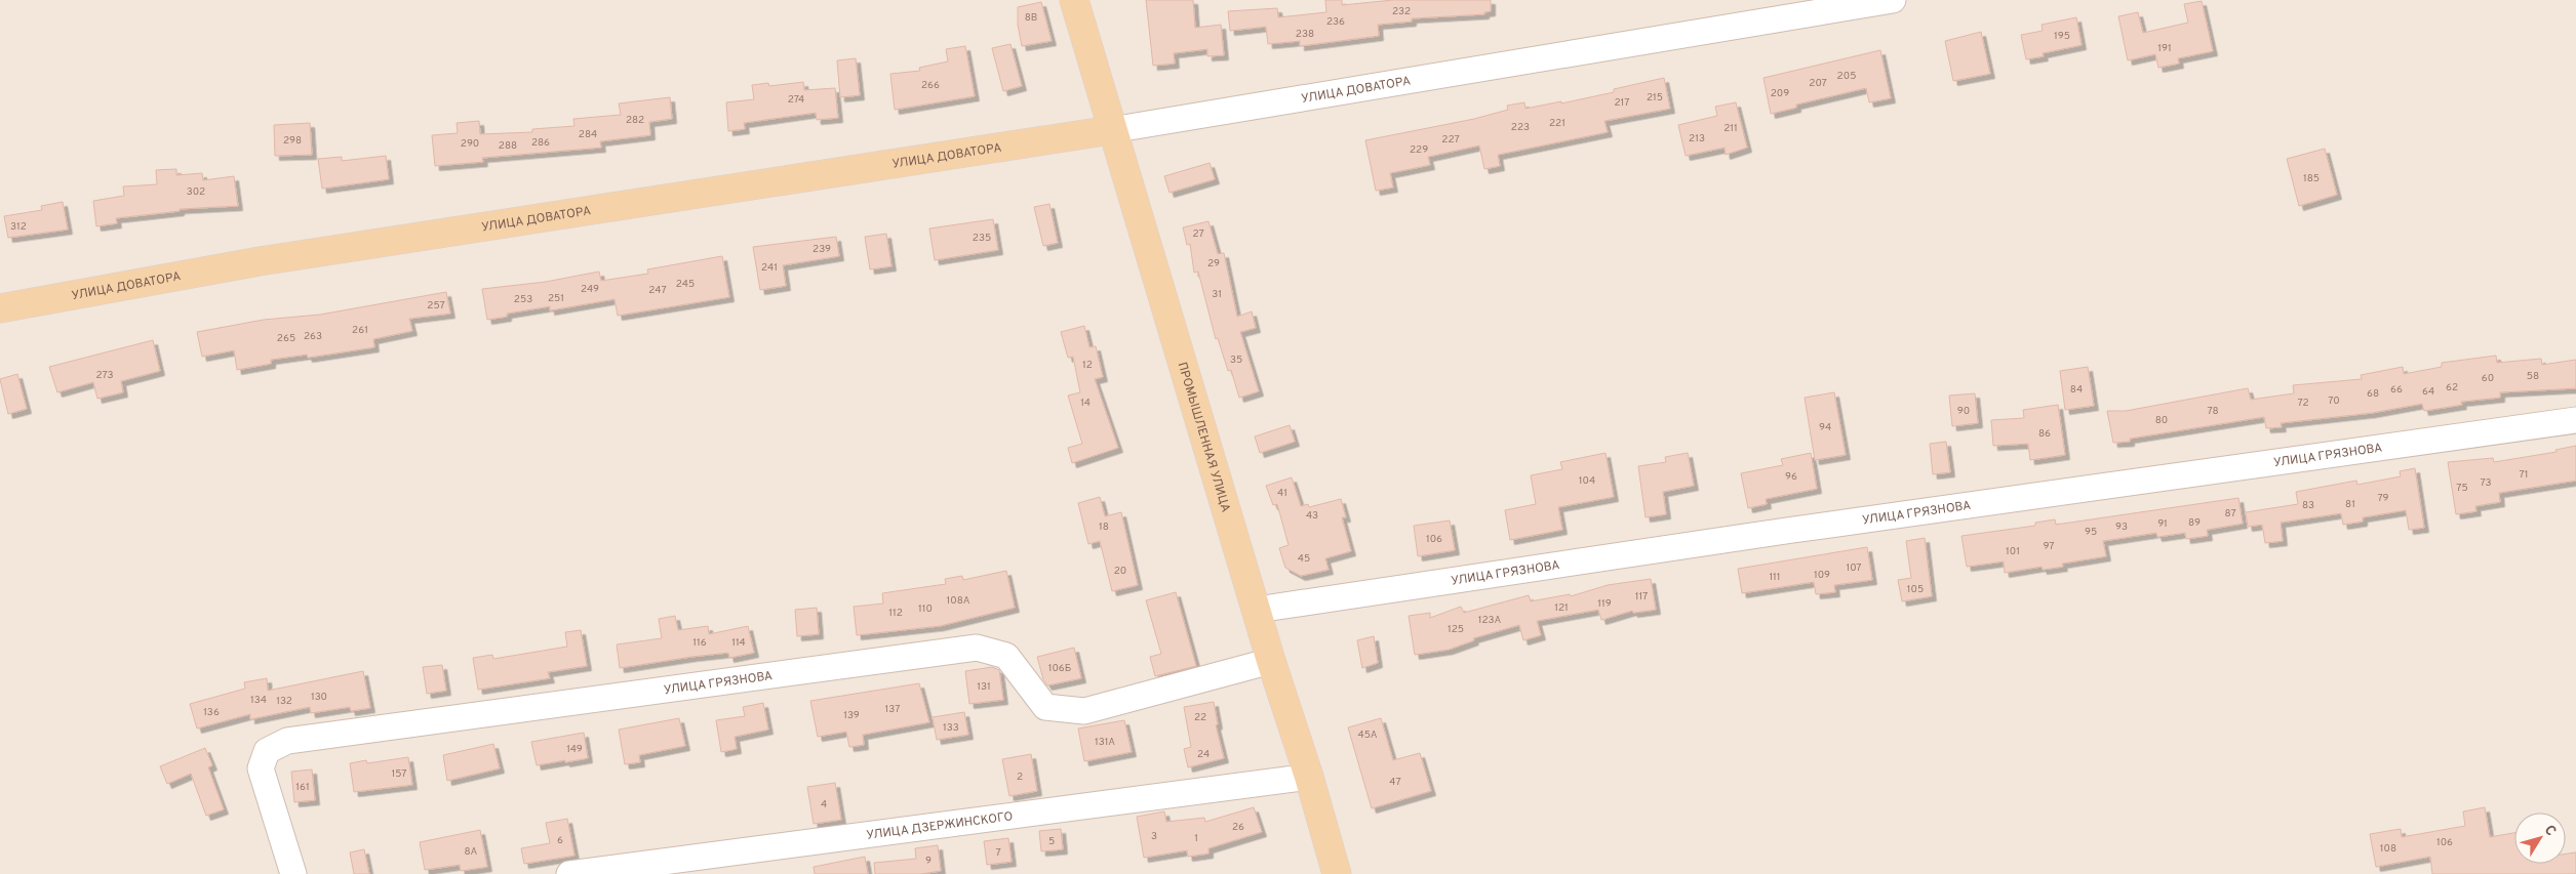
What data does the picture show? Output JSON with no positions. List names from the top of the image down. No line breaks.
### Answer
{"streets":{"main road":["УЛИЦА ДОВАТОРА","ПРОМЫШЛЕННАЯ УЛИЦА"],"street":["УЛИЦА ГРЯЗНОВА","УЛИЦА ДЗЕРЖИНСКОГО"]},"crossings":[["УЛИЦА ДОВАТОРА","ПРОМЫШЛЕННАЯ УЛИЦА"],["ПРОМЫШЛЕННАЯ УЛИЦА","УЛИЦА ГРЯЗНОВА"],["ПРОМЫШЛЕННАЯ УЛИЦА","УЛИЦА ДЗЕРЖИНСКОГО"]],"house_numbers":["232","8В","236","238","195","191","205","207","266","209","215","274","217","282","221","223","211","284","213","227","298","286","290","288","229","185","302","312","27","235","239","29","241","245","249","247","31","251","253","257","261","263","265","35","12","273","58","60","62","84","66","64","68","70","14","72","90","78","80","94","86","71","96","104","73","75","41","79","81","83","87","43","89","91","18","93","95","106","97","101","45","107","20","109","111","105","117","108А","119","121","110","112","123А","125","116","114","106Б","131","130","134","132","137","136","139","22","133","45А","131А","149","24","157","2","47","161","4","26","3","1","6","5","106","108","8А","7","9"],"north":"top right"}
